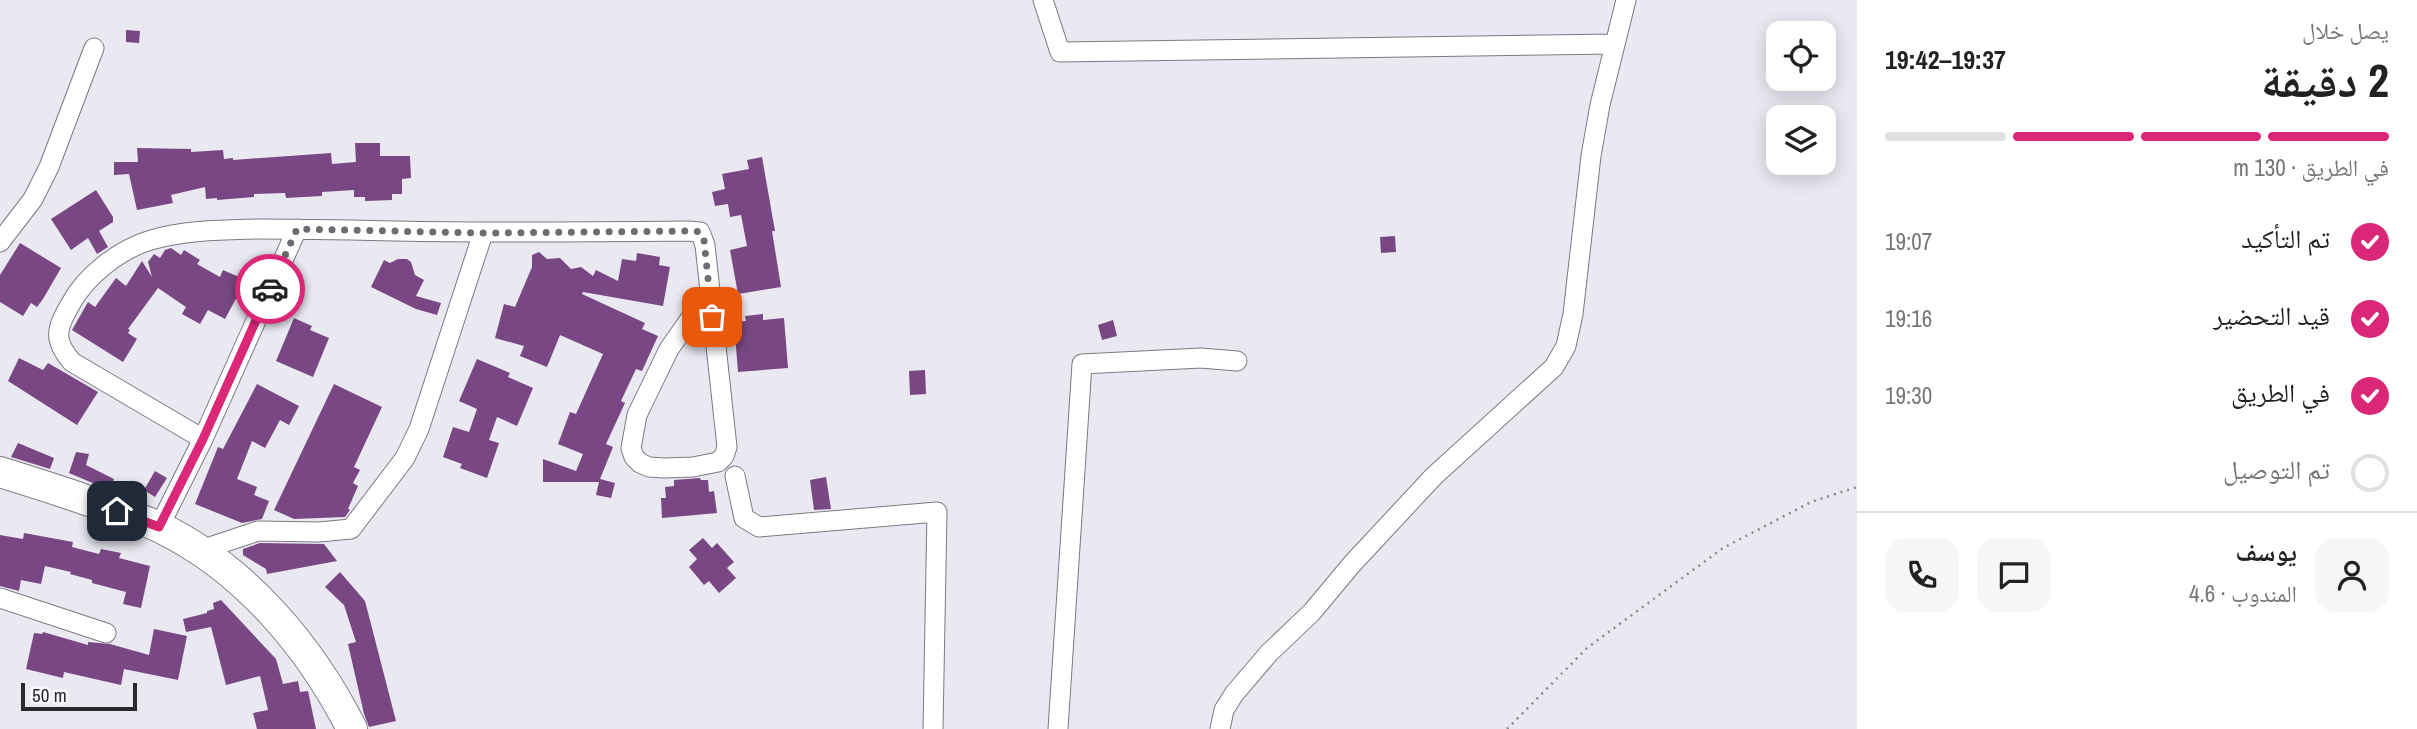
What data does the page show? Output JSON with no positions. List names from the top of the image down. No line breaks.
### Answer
{"scale_bar":"50 m","page":{"heading":["2 دقيقة","يصل خلال","19:37–19:42"],"panel":["يوسف","المندوب · 4.6"],"bar":"في الطريق · 130 m","list":[["تم التأكيد","19:07"],["قيد التحضير","19:16"],["في الطريق","19:30"],"تم التوصيل"],"scale":"50 m"}}
